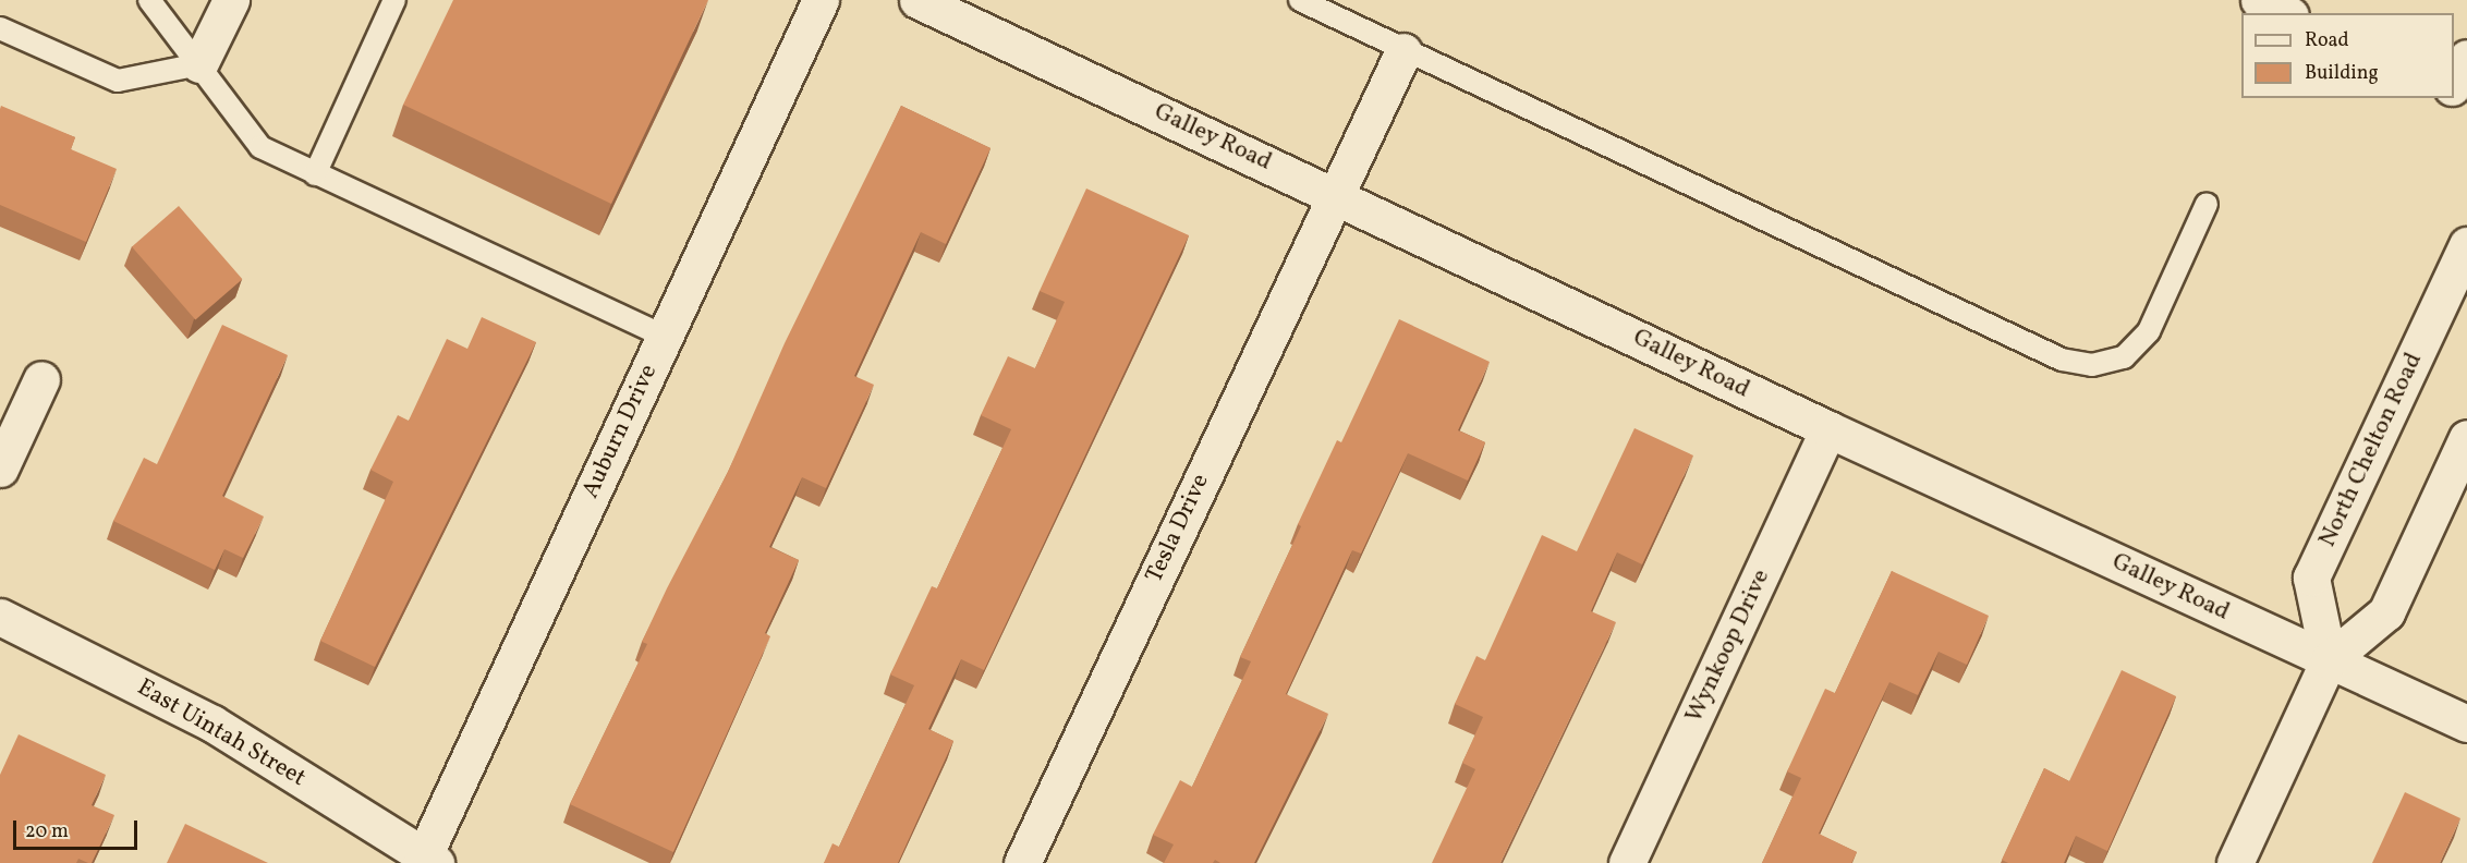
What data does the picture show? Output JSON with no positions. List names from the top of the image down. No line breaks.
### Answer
{"streets":{"street":["Galley Road","Auburn Drive","North Chelton Road","Tesla Drive","Wynkoop Drive","East Uintah Street"]},"crossings":[["Galley Road","North Chelton Road"],["Galley Road","Tesla Drive"],["Galley Road","Wynkoop Drive"],["Auburn Drive","East Uintah Street"]],"legend":["Road","Building"],"scale_bar":"20 m"}
